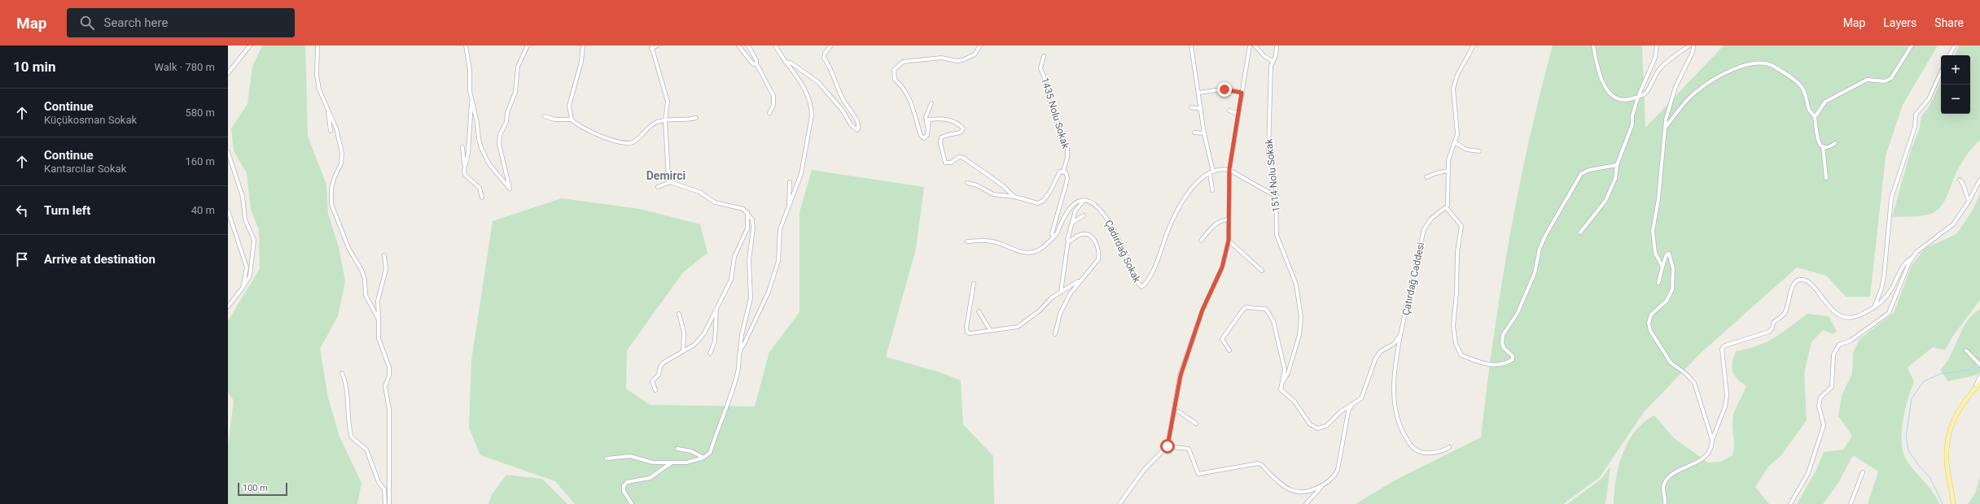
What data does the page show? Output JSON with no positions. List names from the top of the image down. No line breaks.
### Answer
{"streets":{"street":["1435 Nolu Sokak","1514 Nolu Sokak","Çadırdağ Sokak","Çatırdağ Caddesi"]},"districts":["Demirci"],"scale_bar":"100 m","page":{"header":"Map","search":"Search here","nav":["Map","Layers","Share"],"heading":["10 min","Walk · 780 m"],"map_buttons":["+","−"],"list":[["Continue","Küçükosman Sokak","580 m"],["Continue","Kantarcılar Sokak","160 m"],["Turn left","40 m"],"Arrive at destination"],"scale":"100 m"}}
